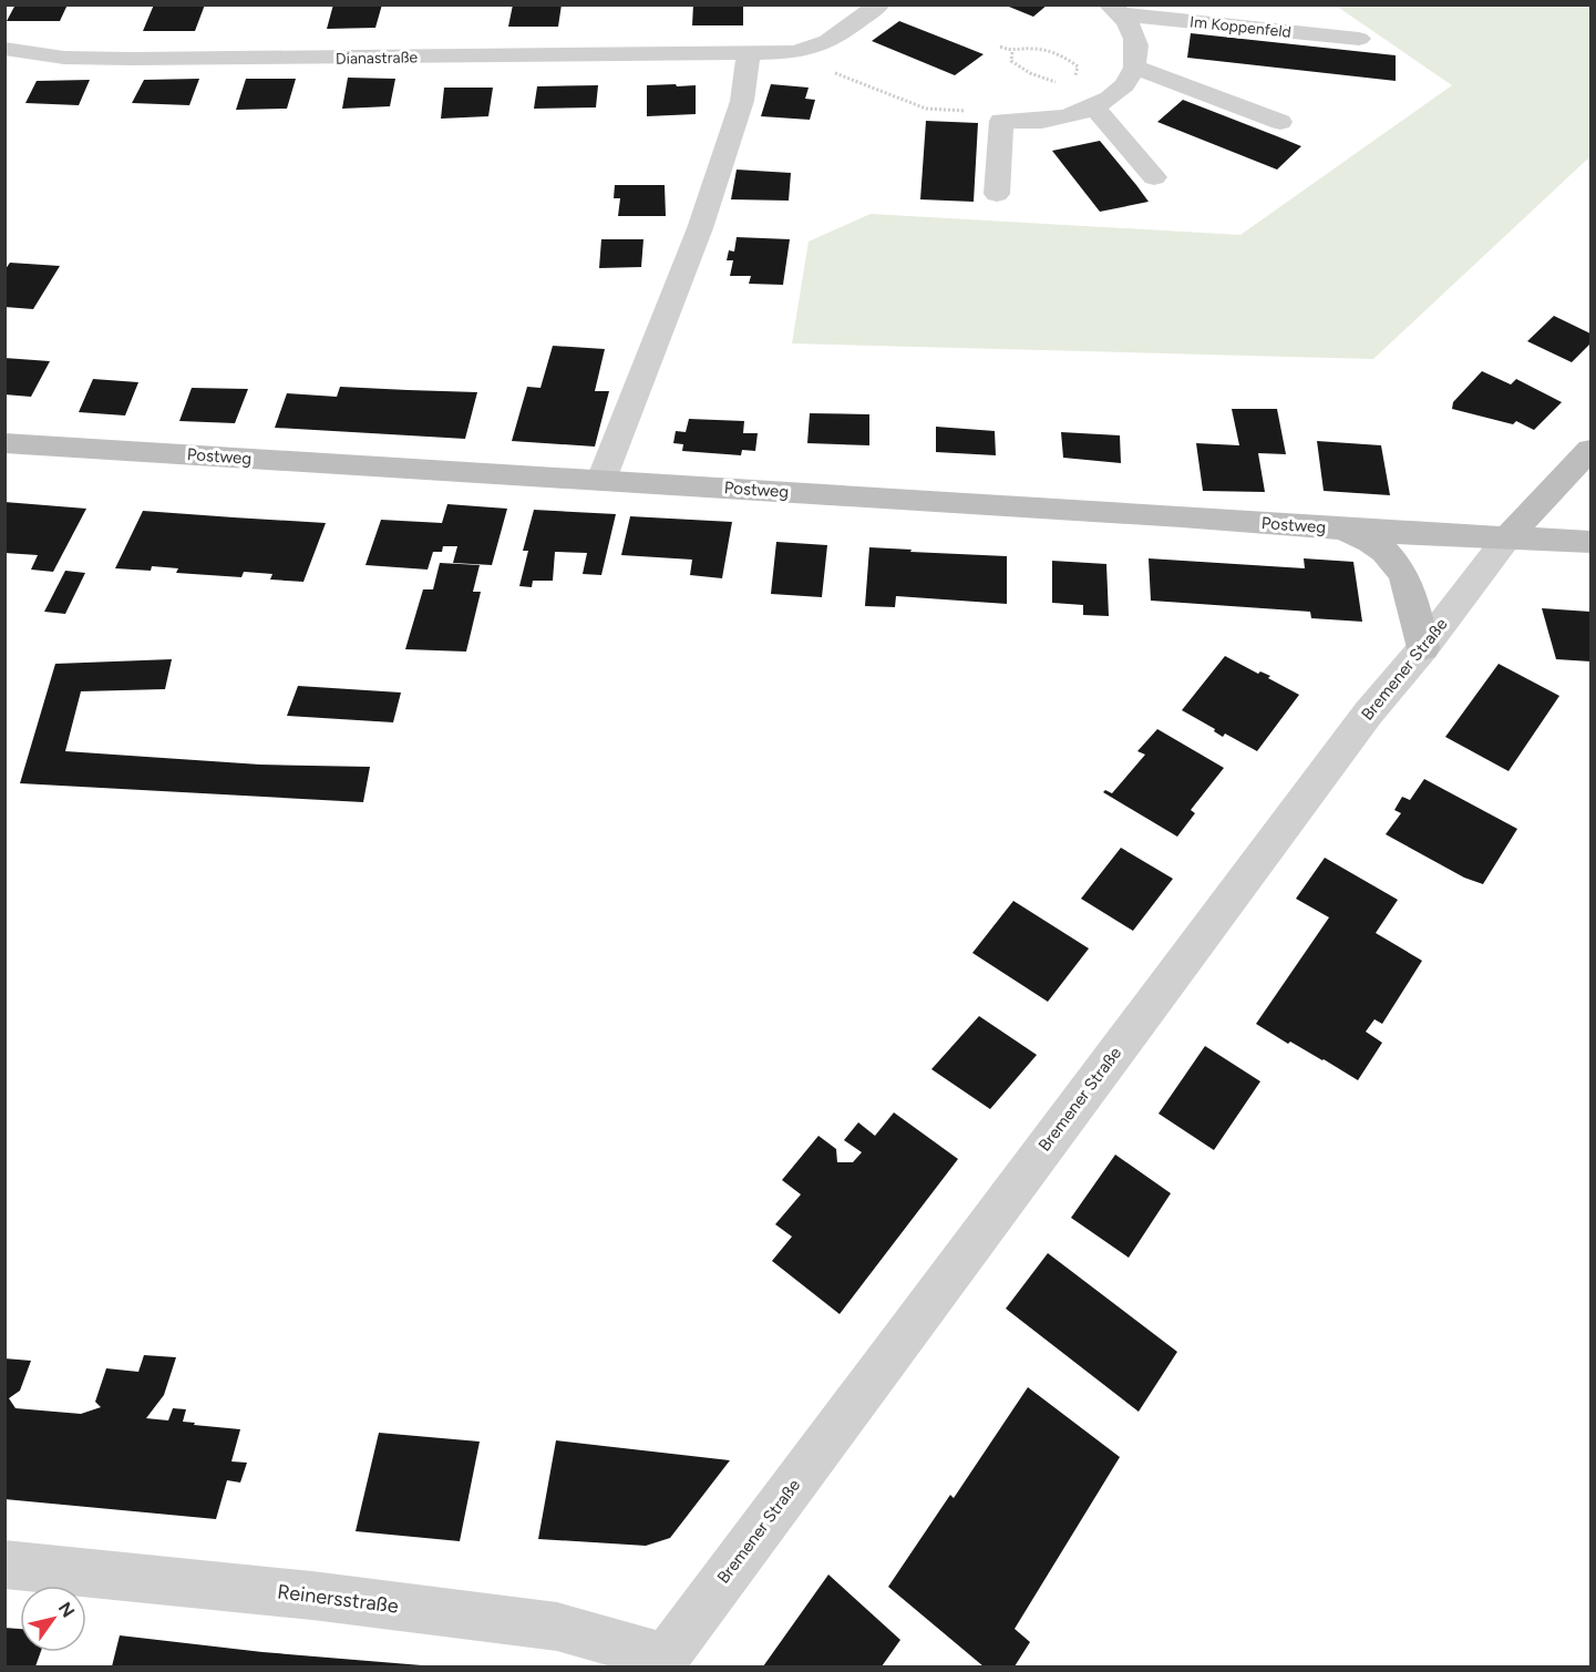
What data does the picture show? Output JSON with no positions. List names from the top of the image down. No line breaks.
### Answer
{"streets":{"main road":["Postweg"],"street":["Im Koppenfeld","Dianastraße","Bremener Straße","Reinersstraße"]},"crossings":[["Postweg","Bremener Straße"],["Bremener Straße","Reinersstraße"]],"north":"top right"}
